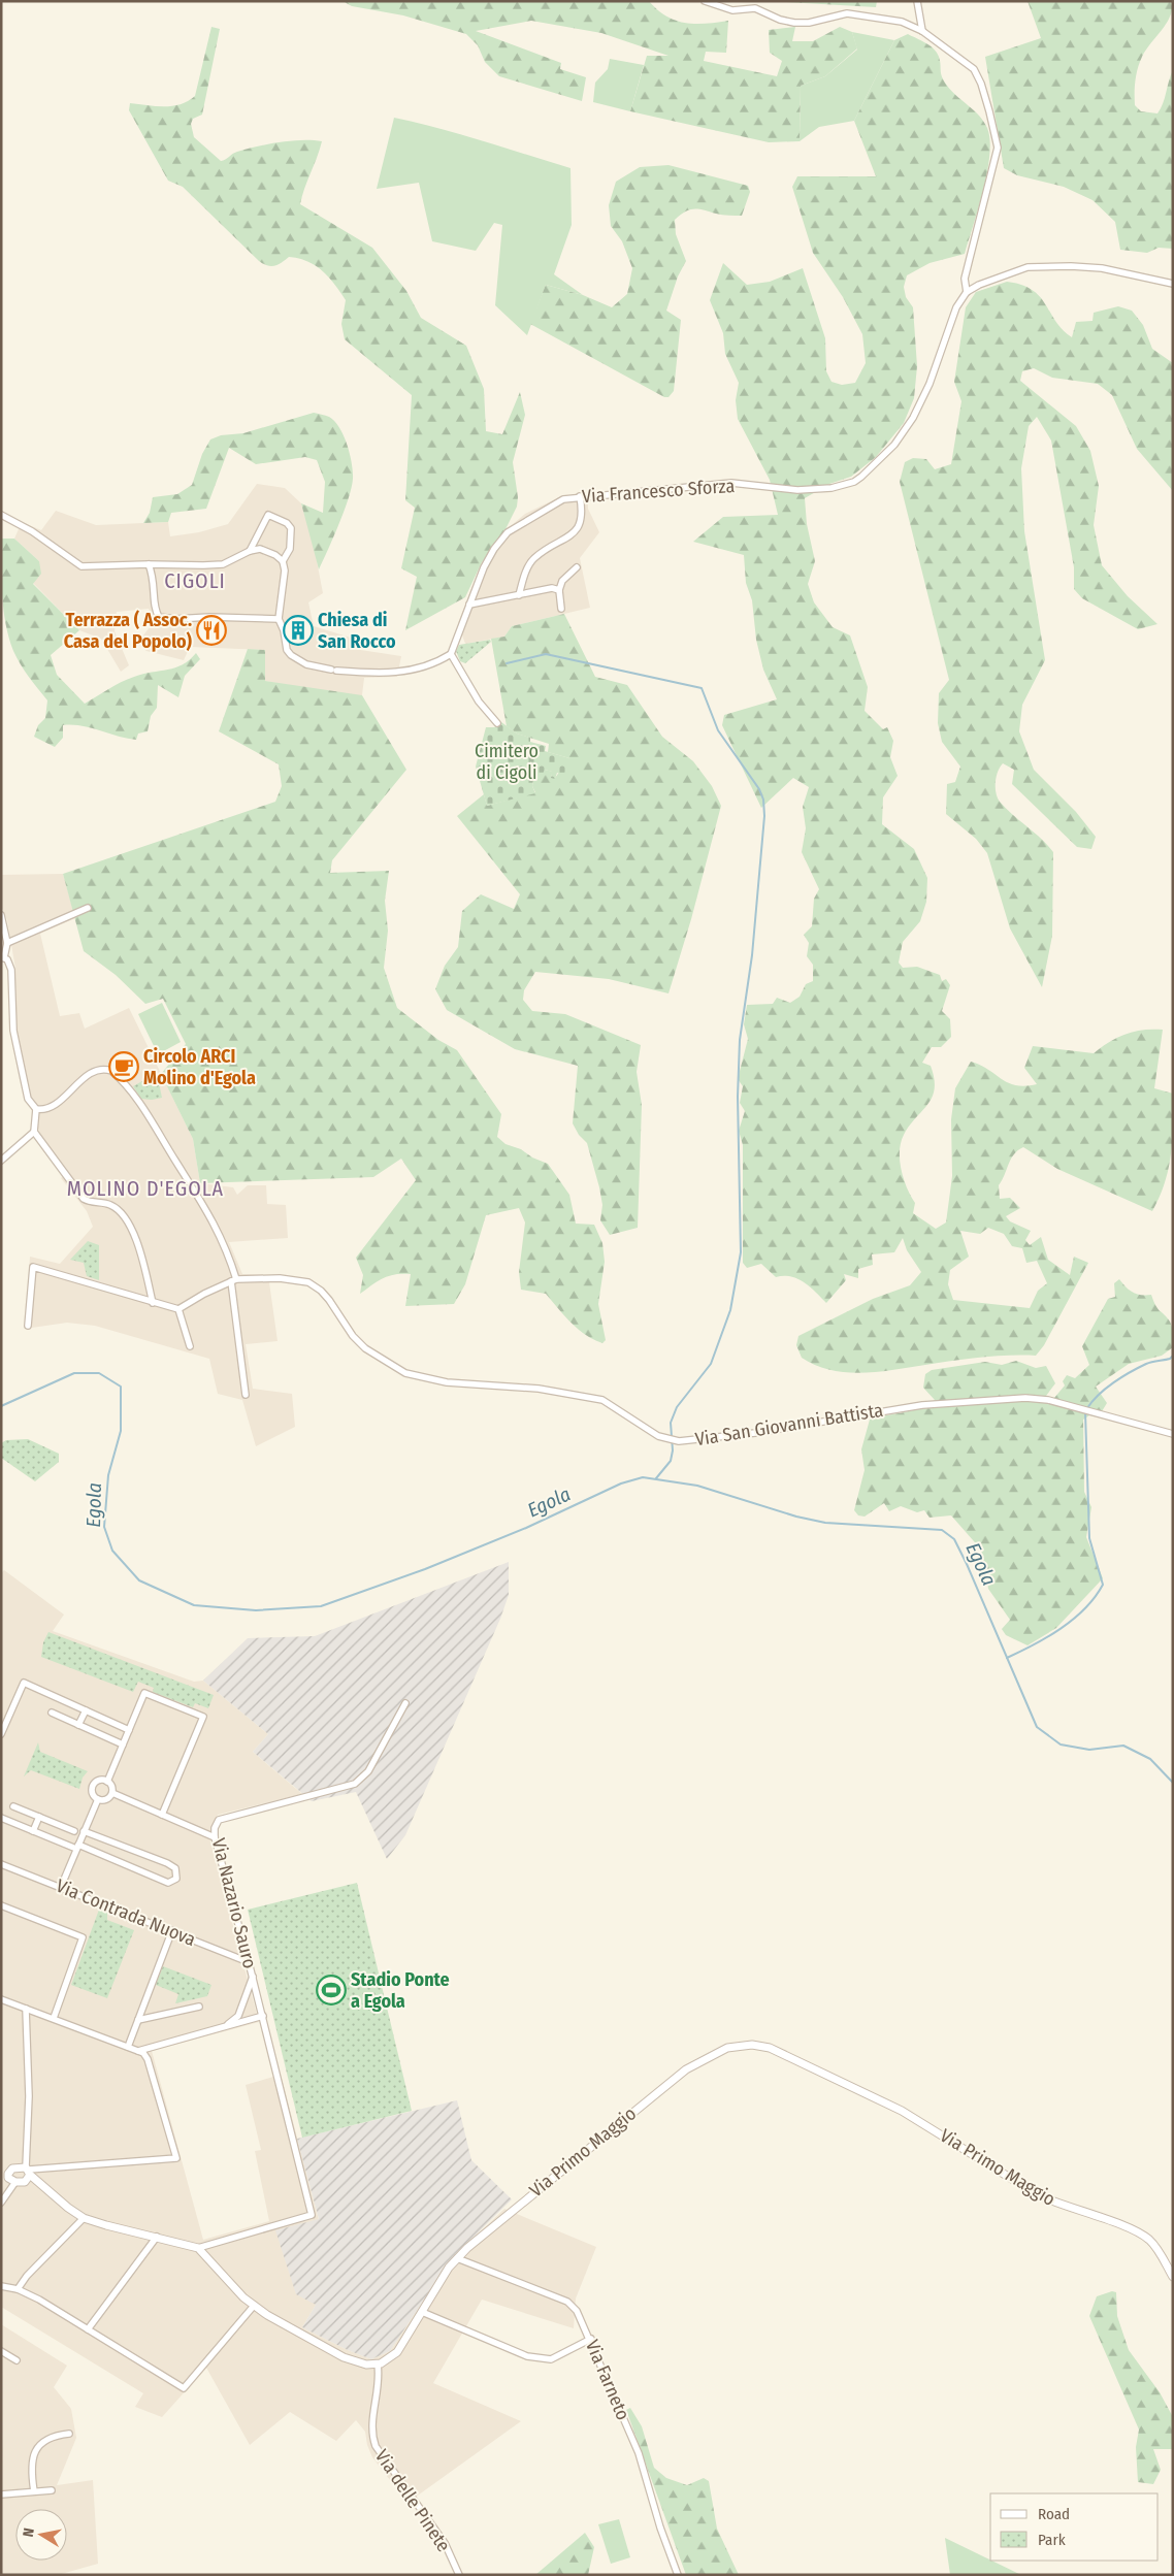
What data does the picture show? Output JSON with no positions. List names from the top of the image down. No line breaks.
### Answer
{"streets":{"street":["Via Francesco Sforza","Via San Giovanni Battista","Via Nazario Sauro","Via Contrada Nuova","Via Primo Maggio","Via Farneto","Via delle Pinete"]},"crossings":[["Via Nazario Sauro","Via Contrada Nuova"],["Via Primo Maggio","Via Farneto"],["Via Primo Maggio","Via delle Pinete"]],"districts":["CIGOLI","MOLINO D'EGOLA"],"water":["Egola"],"parks":["Cimitero di Cigoli"],"places":{"restaurant":["Terrazza ( Assoc. Casa del Popolo)"],"building":["Chiesa di San Rocco"],"cafe":["Circolo ARCI Molino d'Egola"],"sports":["Stadio Ponte a Egola"]},"legend":["Road","Park"],"north":"left"}
